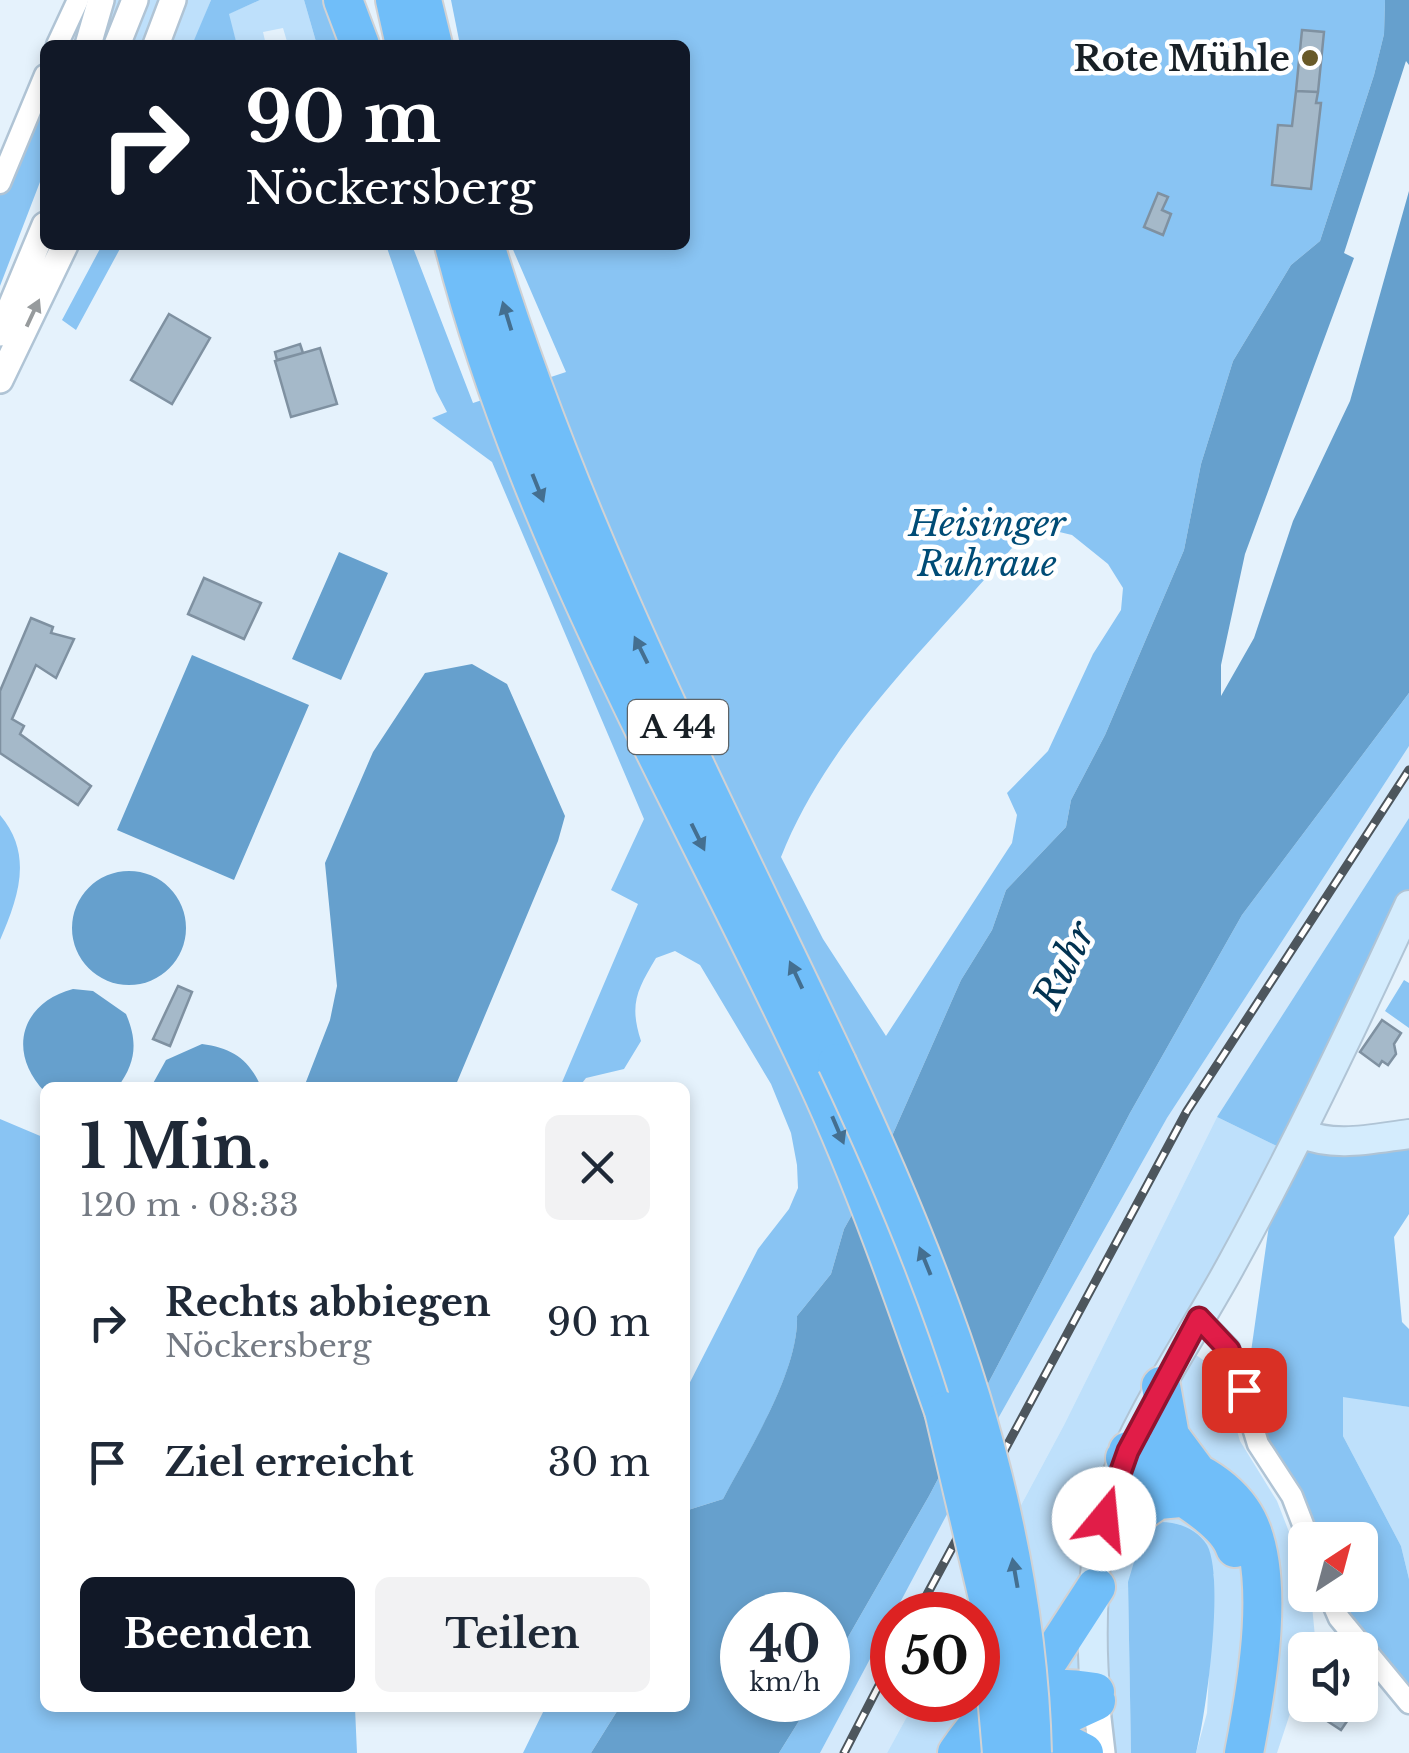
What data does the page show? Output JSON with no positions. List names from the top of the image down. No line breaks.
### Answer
{"streets":{"highway":["A 44"]},"water":["Ruhr"],"parks":["Heisinger Ruhraue"],"places":["Rote Mühle"],"north":"top right","page":{"turn":["90 m","Nöckersberg"],"heading":["1 Min.","120 m · 08:33"],"list":[{"name":"Rechts abbiegen","note":"Nöckersberg","value":"90 m"},{"name":"Ziel erreicht","value":"30 m"}],"buttons":["Beenden","Teilen"],"speed":"40 km/h","limit":"50"}}
